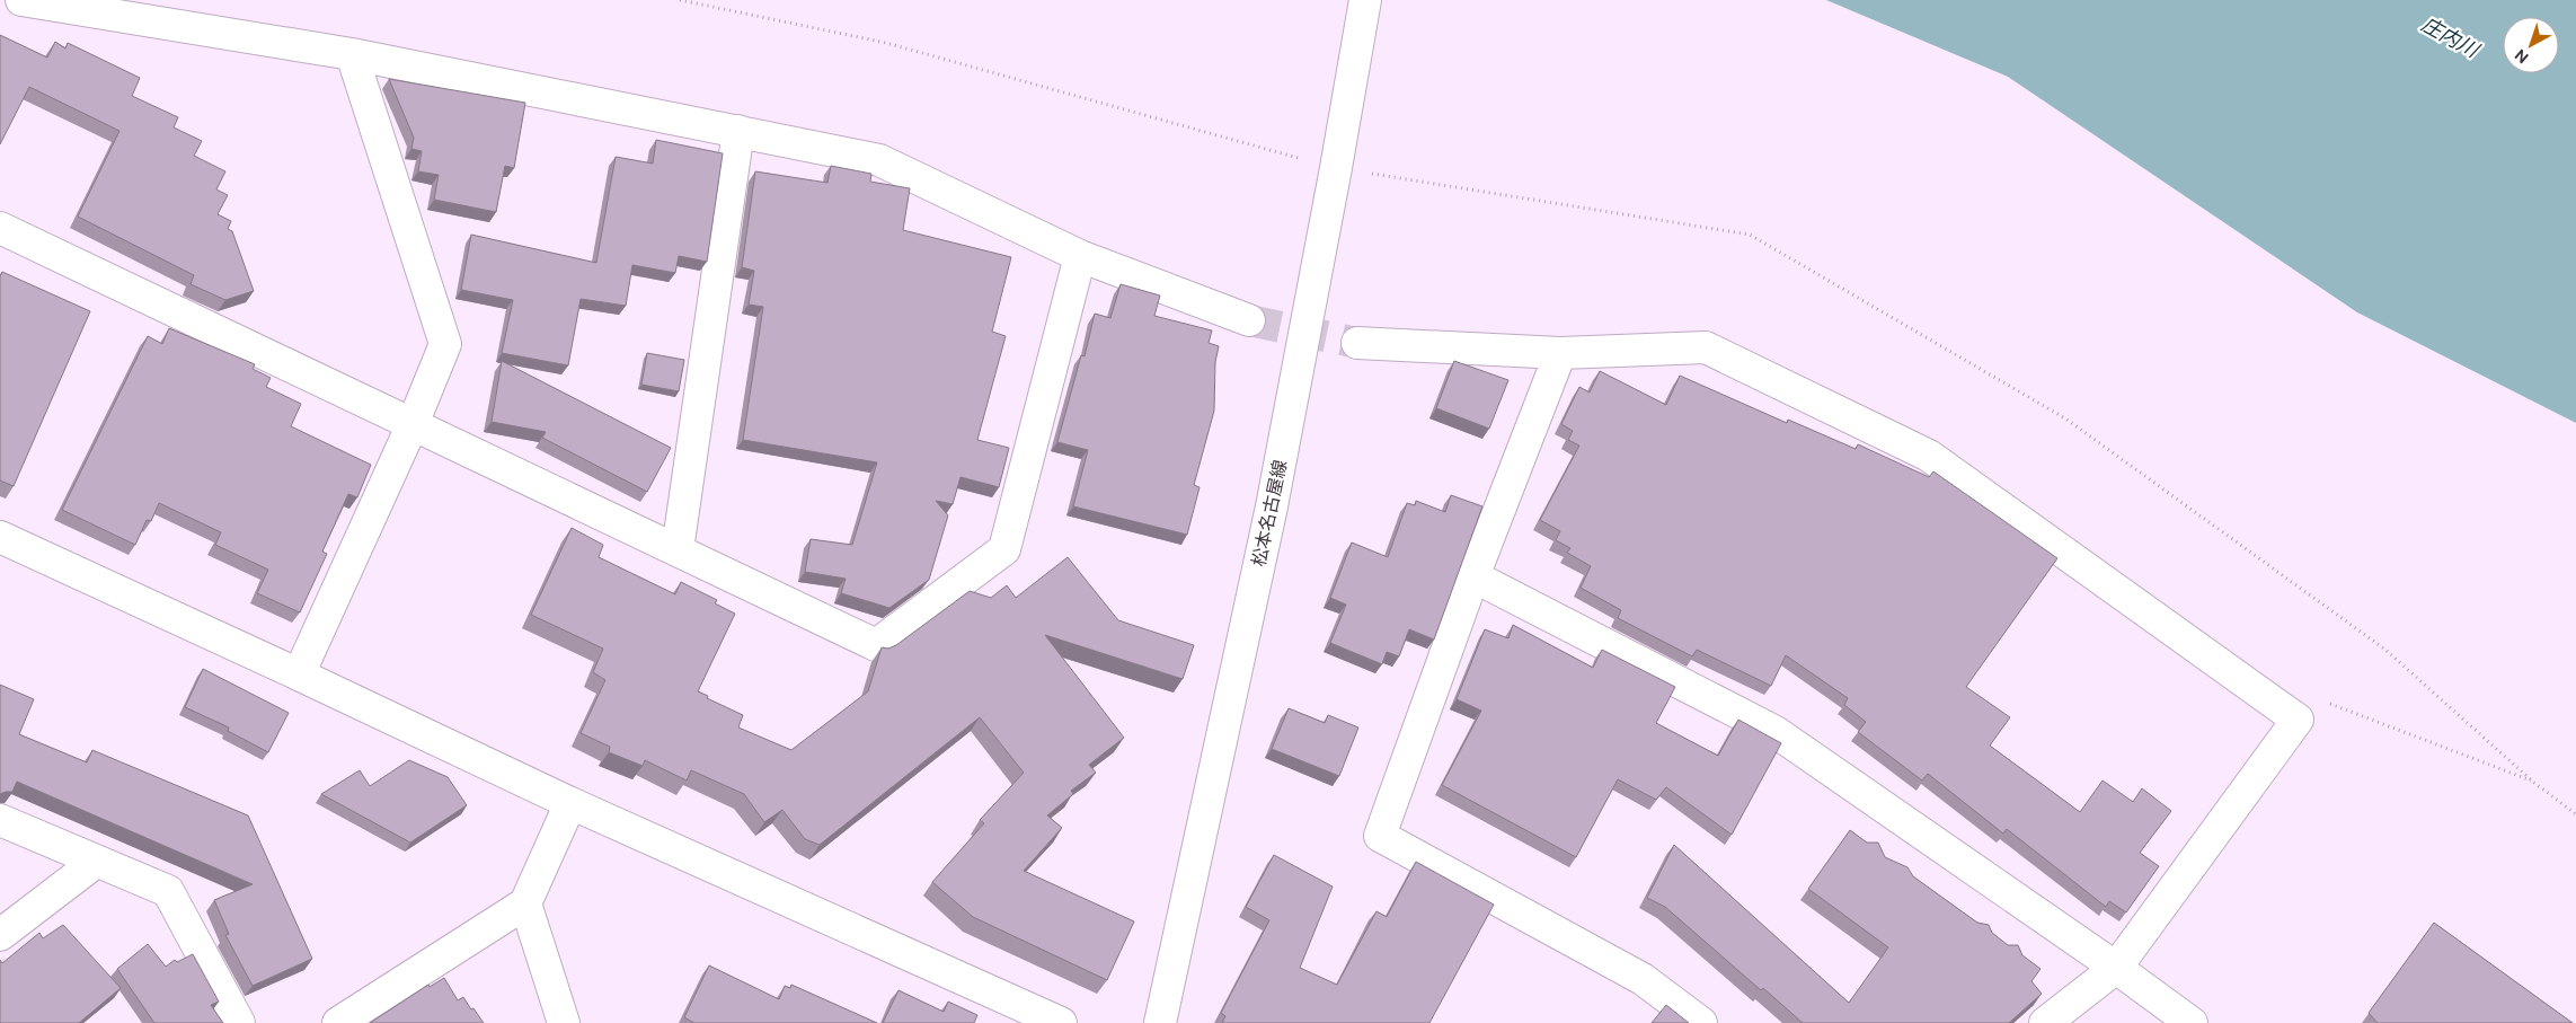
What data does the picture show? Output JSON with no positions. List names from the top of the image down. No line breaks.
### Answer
{"streets":{"street":["松本名古屋線"]},"water":["庄内川"],"north":"bottom left"}
